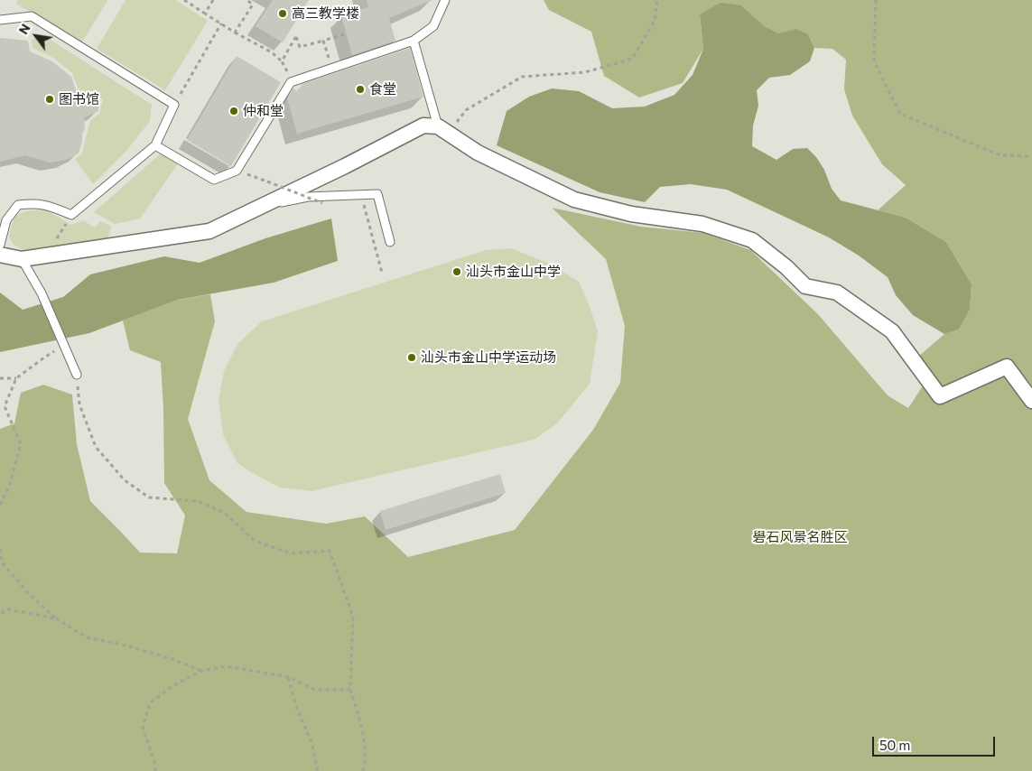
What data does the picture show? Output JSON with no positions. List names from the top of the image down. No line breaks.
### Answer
{"parks":["礐石风景名胜区"],"places":["高三教学楼","食堂","图书馆","仲和堂","汕头市金山中学","汕头市金山中学运动场"],"scale_bar":"50 m","north":"top left"}
